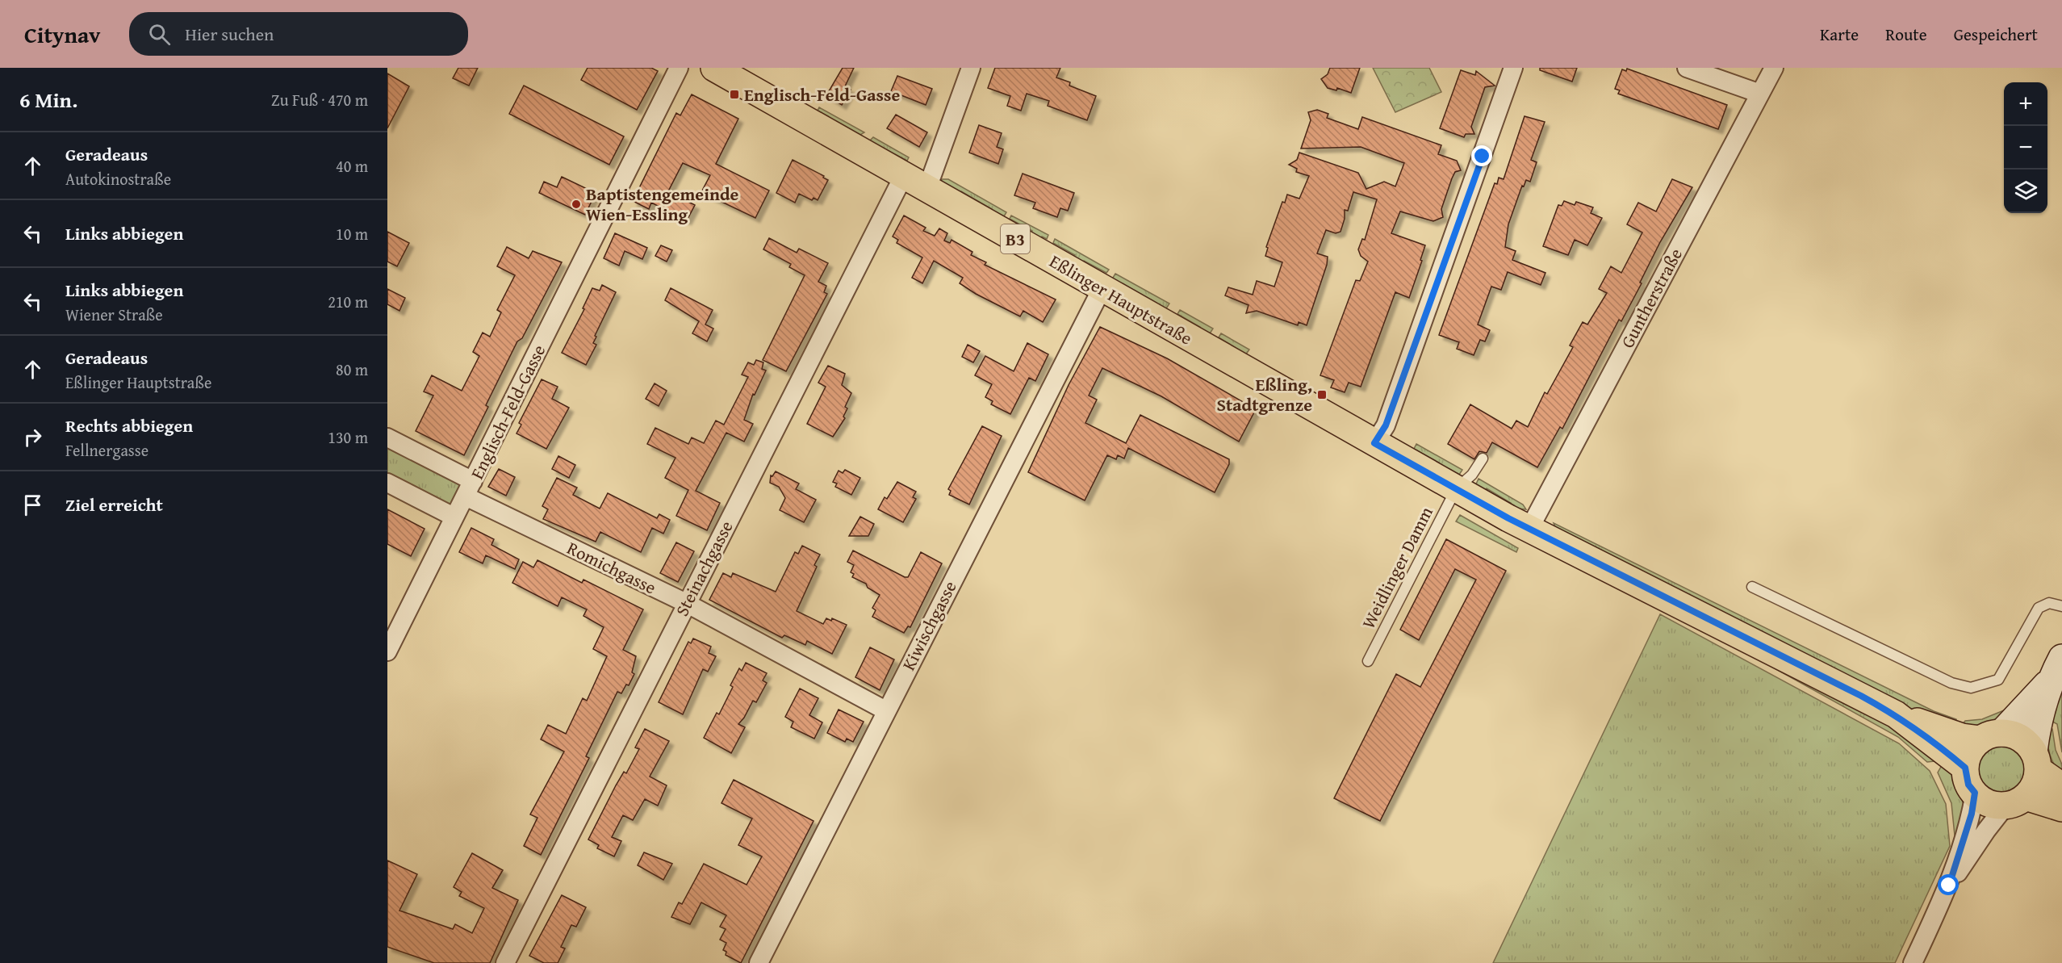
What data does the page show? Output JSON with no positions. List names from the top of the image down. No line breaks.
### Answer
{"streets":{"main road":["B3","Eßlinger Hauptstraße"],"street":["Guntherstraße","Englisch-Feld-Gasse","Romichgasse","Steinachgasse","Kiwischgasse"],"lane":["Weidlinger Damm"]},"crossings":[["B3","Guntherstraße"],["B3","Eßlinger Hauptstraße"],["Guntherstraße","Eßlinger Hauptstraße"],["Eßlinger Hauptstraße","Weidlinger Damm"],["Eßlinger Hauptstraße","Steinachgasse"],["Eßlinger Hauptstraße","Kiwischgasse"],["Englisch-Feld-Gasse","Romichgasse"],["Romichgasse","Steinachgasse"],["Romichgasse","Kiwischgasse"]],"places":{"transit":["Englisch-Feld-Gasse","Eßling, Stadtgrenze"],"other":["Baptistengemeinde Wien-Essling"]},"page":{"header":"Citynav","search":"Hier suchen","nav":["Karte","Route","Gespeichert"],"heading":["6 Min.","Zu Fuß · 470 m"],"map_buttons":["+","−"],"list":[["Geradeaus","Autokinostraße","40 m"],["Links abbiegen","10 m"],["Links abbiegen","Wiener Straße","210 m"],["Geradeaus","Eßlinger Hauptstraße","80 m"],["Rechts abbiegen","Fellnergasse","130 m"],"Ziel erreicht"]}}
